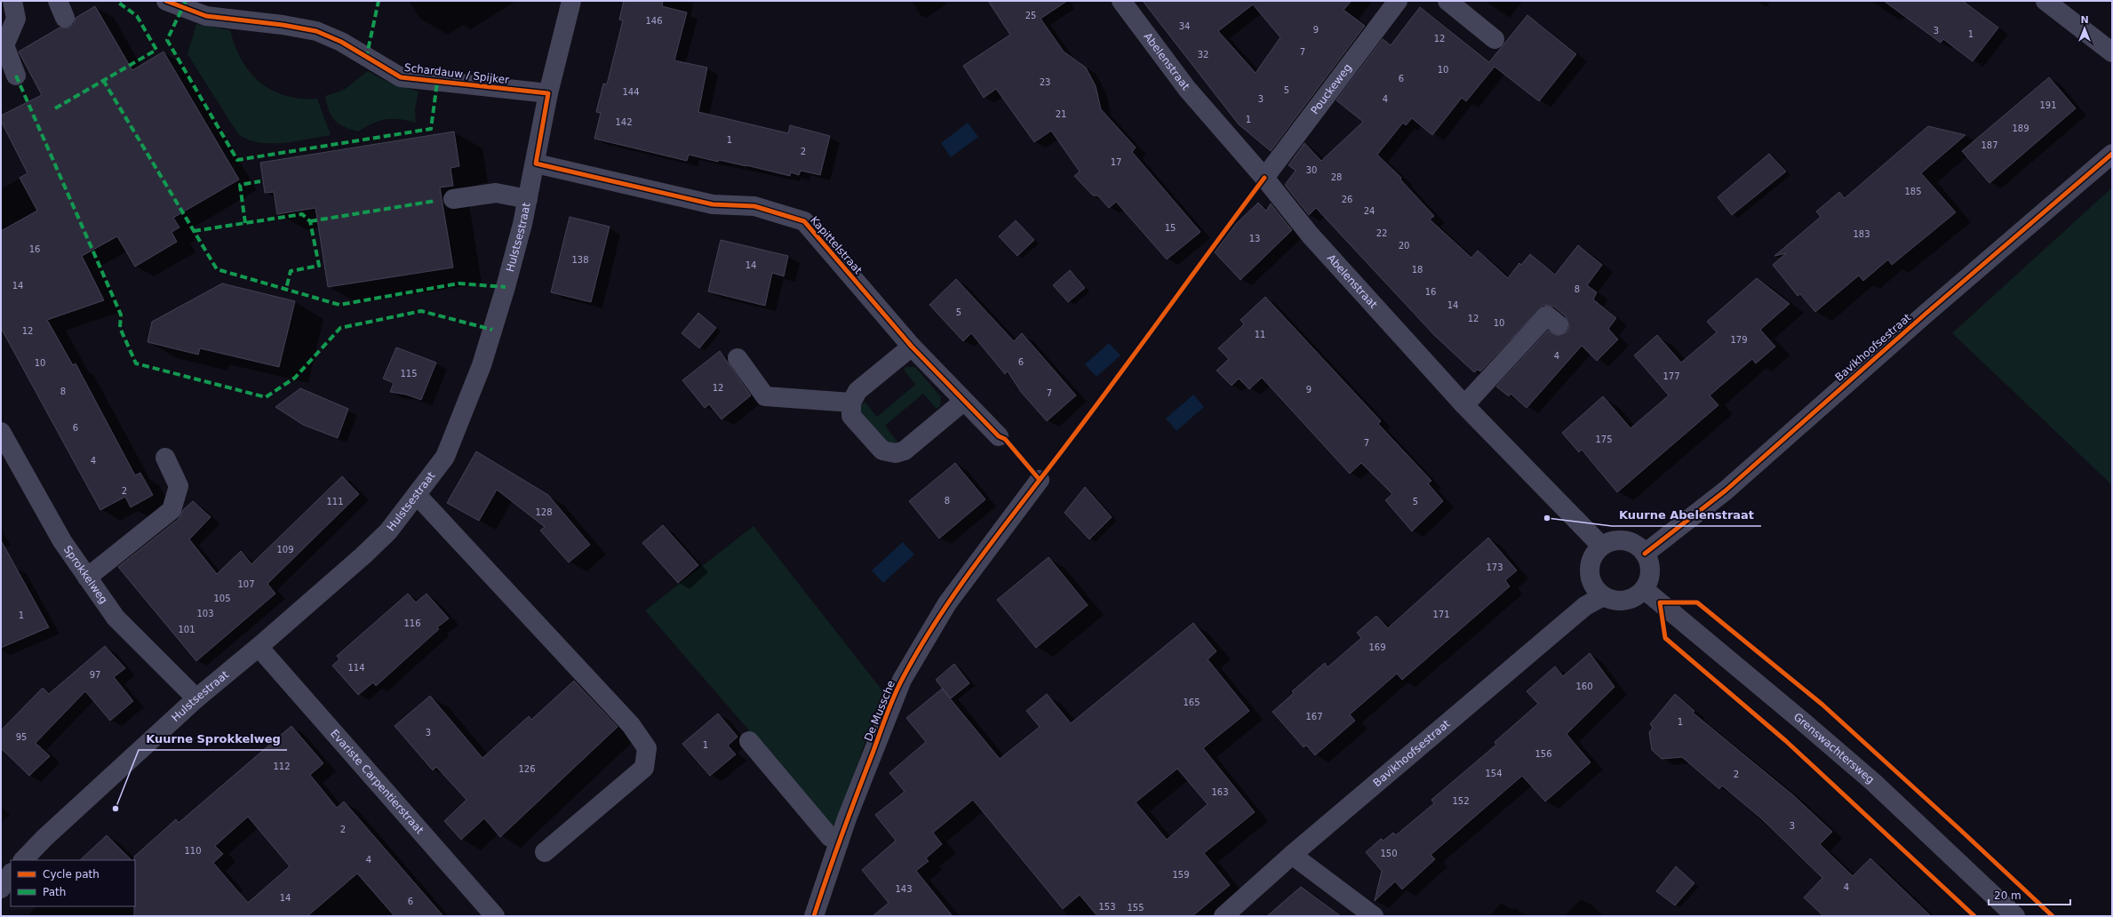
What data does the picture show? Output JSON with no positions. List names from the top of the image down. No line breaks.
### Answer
{"streets":{"street":["Abelenstraat","Schardauw / Spijker","Pouckeweg","Hulstsestraat","Kapittelstraat","Bavikhoofsestraat","Sprokkelweg","De Mussche","Grenswachtersweg","Evariste Carpentierstraat"]},"crossings":[["Abelenstraat","Pouckeweg"],["Abelenstraat","Bavikhoofsestraat"],["Abelenstraat","Grenswachtersweg"],["Schardauw / Spijker","Hulstsestraat"],["Hulstsestraat","Kapittelstraat"],["Hulstsestraat","Sprokkelweg"],["Hulstsestraat","Evariste Carpentierstraat"],["Bavikhoofsestraat","Grenswachtersweg"]],"places":["Kuurne Abelenstraat","Kuurne Sprokkelweg"],"house_numbers":["25","146","34","9","3","1","12","7","32","10","6","23","5","144","3","4","191","21","1","142","189","1","187","2","17","30","28","185","26","24","15","22","183","13","20","16","138","14","18","14","8","16","14","5","12","10","12","11","179","4","6","10","115","177","12","9","8","7","6","175","7","4","2","8","111","5","128","109","173","107","105","103","171","1","116","101","169","114","97","160","165","167","1","3","95","1","156","112","126","154","2","163","152","3","2","110","150","4","159","4","143","14","6","153","155"],"legend":["Cycle path","Path"],"scale_bar":"20 m","north":"top"}
